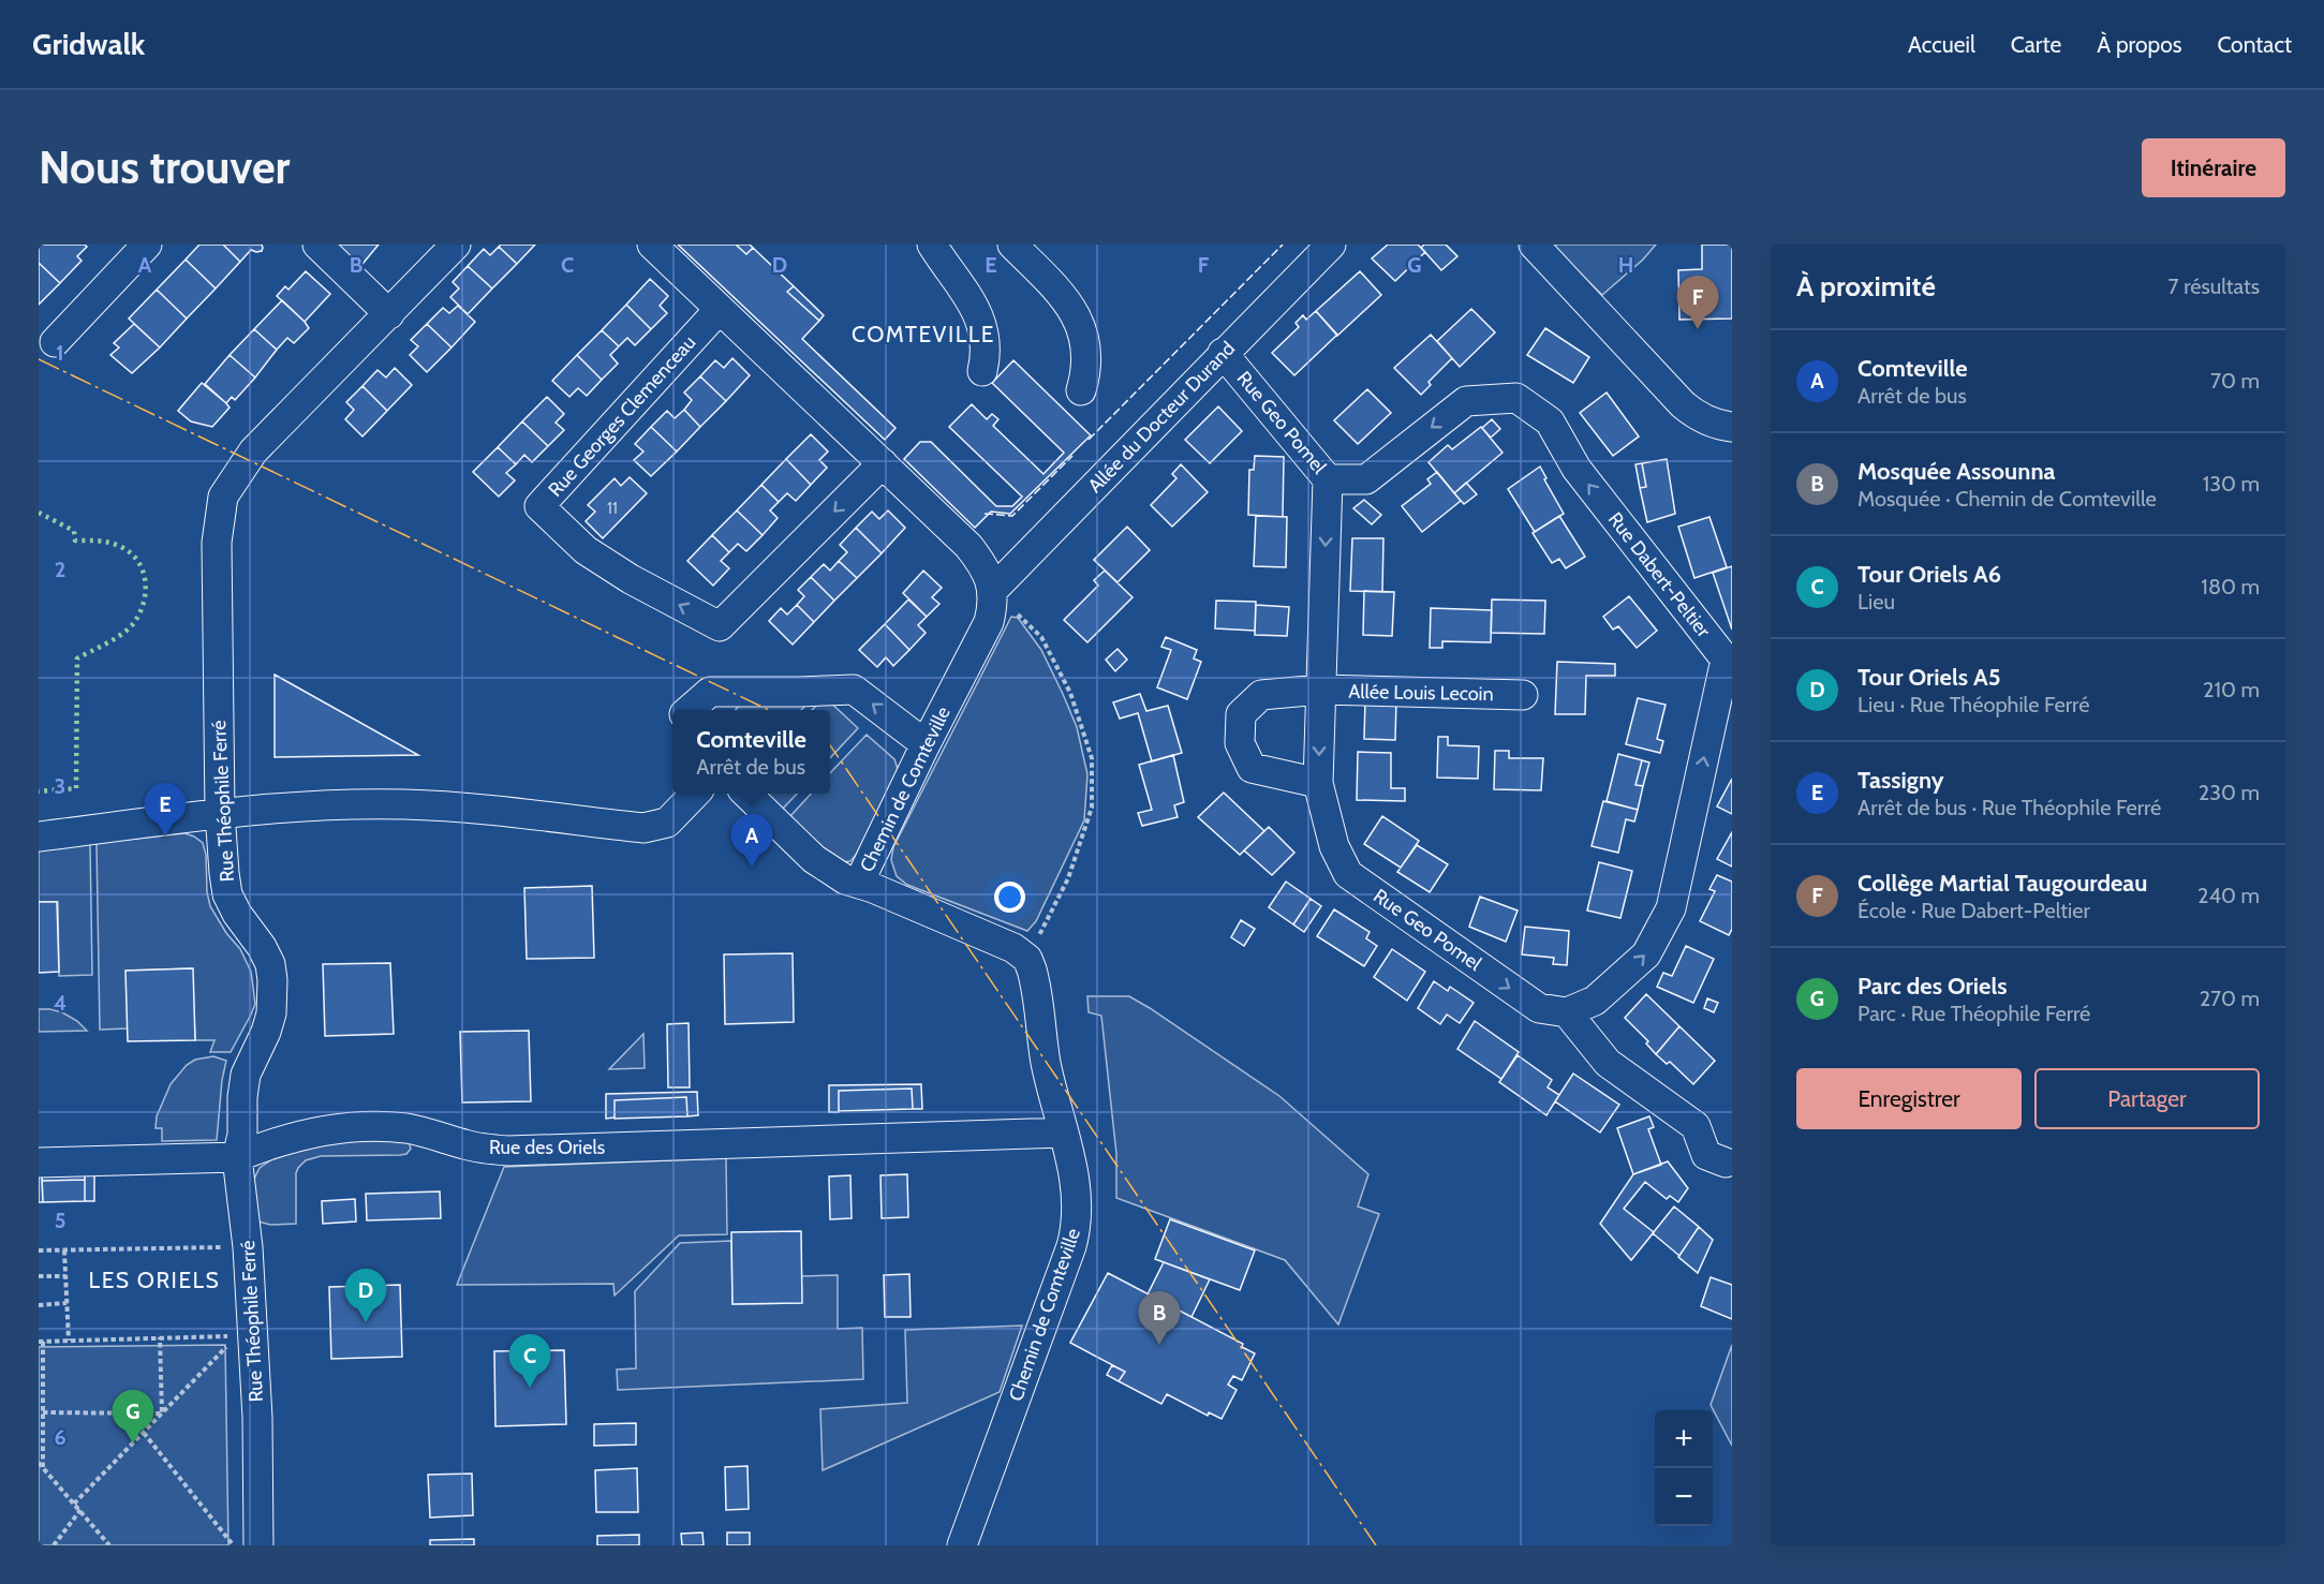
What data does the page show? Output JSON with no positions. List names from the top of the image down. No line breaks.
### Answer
{"streets":{"street":["Rue Georges Clemenceau","Allée du Docteur Durand","Rue Geo Pomel","Rue Dabert-Peltier","Allée Louis Lecoin","Chemin de Comteville","Rue Théophile Ferré","Rue des Oriels"]},"crossings":[["Allée du Docteur Durand","Rue Geo Pomel"],["Allée du Docteur Durand","Chemin de Comteville"],["Rue Geo Pomel","Rue Dabert-Peltier"],["Rue Geo Pomel","Allée Louis Lecoin"],["Chemin de Comteville","Rue des Oriels"],["Rue Théophile Ferré","Rue des Oriels"]],"one_way":["Rue Geo Pomel"],"districts":["COMTEVILLE","LES ORIELS"],"house_numbers":["11"],"page":{"header":"Gridwalk","nav":["Accueil","Carte","À propos","Contact"],"buttons":["Itinéraire",["Enregistrer","Partager"]],"title":"Nous trouver","heading":["À proximité","7 résultats"],"pins":["F","E","A","D","B","C","G"],"list":[{"mark":"A","name":"Comteville","note":"Arrêt de bus","value":"70 m"},{"mark":"B","name":"Mosquée Assounna","note":"Mosquée · Chemin de Comteville","value":"130 m"},{"mark":"C","name":"Tour Oriels A6","note":"Lieu","value":"180 m"},{"mark":"D","name":"Tour Oriels A5","note":"Lieu · Rue Théophile Ferré","value":"210 m"},{"mark":"E","name":"Tassigny","note":"Arrêt de bus · Rue Théophile Ferré","value":"230 m"},{"mark":"F","name":"Collège Martial Taugourdeau","note":"École · Rue Dabert-Peltier","value":"240 m"},{"mark":"G","name":"Parc des Oriels","note":"Parc · Rue Théophile Ferré","value":"270 m"}],"popup":["Comteville","Arrêt de bus"],"map_buttons":["+","−"]},"grid":{"columns":["A","B","C","D","E","F","G","H"],"rows":["1","2","3","4","5","6"]}}
